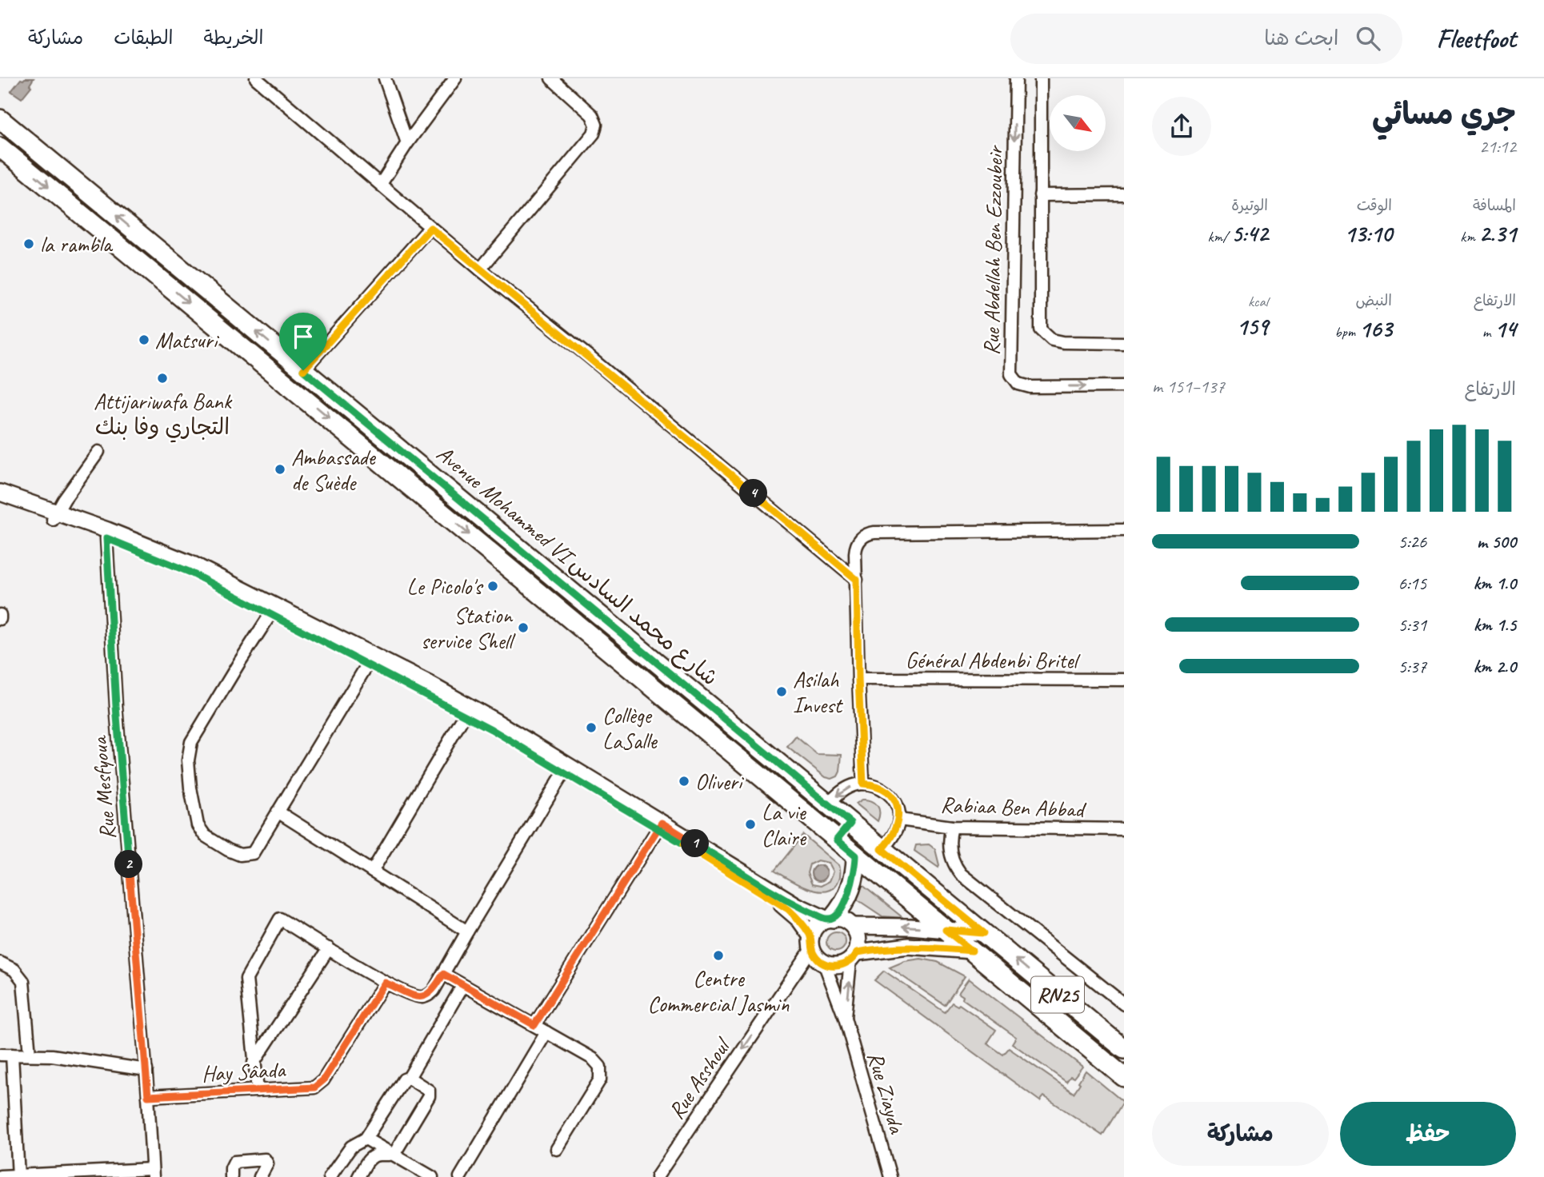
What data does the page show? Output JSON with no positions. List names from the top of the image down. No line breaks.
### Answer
{"streets":{"main road":["Avenue Mohammed VI شارع محمد السادس","RN25"],"street":["Rue Abdellah Ben Ezzoubeir","Général Abdenbi Britel","Rue Mesfyoua","Rabiaa Ben Abbad","Hay Sâada","Rue Asshoul","Rue Ziayda"]},"crossings":[["Rue Mesfyoua","Hay Sâada"],["Rue Asshoul","Rue Ziayda"]],"one_way":["Rue Asshoul"],"places":["la rambla","Matsuri","Attijariwafa Bank التجاري وفا بنك","Ambassade de Suède","Le Picolo's","Station service Shell","Asilah Invest","Collège LaSalle","Oliveri","La vie Claire","Centre Commercial Jasmin"],"north":"bottom right","page":{"header":"Fleetfoot","search":"ابحث هنا","nav":["الخريطة","الطبقات","مشاركة"],"heading":["جري مسائي","21:12"],"stats":[["المسافة","2.31 km"],["الوقت","13:10"],["الوتيرة","5:42 /km"],["الارتفاع","14 m"],["النبض","163 bpm"],["kcal","159"]],"chart":["الارتفاع","137–151 m"],"pins":["4","1","2"],"list":[{"name":"500 m","note":"5:26"},{"name":"1.0 km","note":"6:15"},{"name":"1.5 km","note":"5:31"},{"name":"2.0 km","note":"5:37"}],"buttons":["حفظ","مشاركة"]}}
